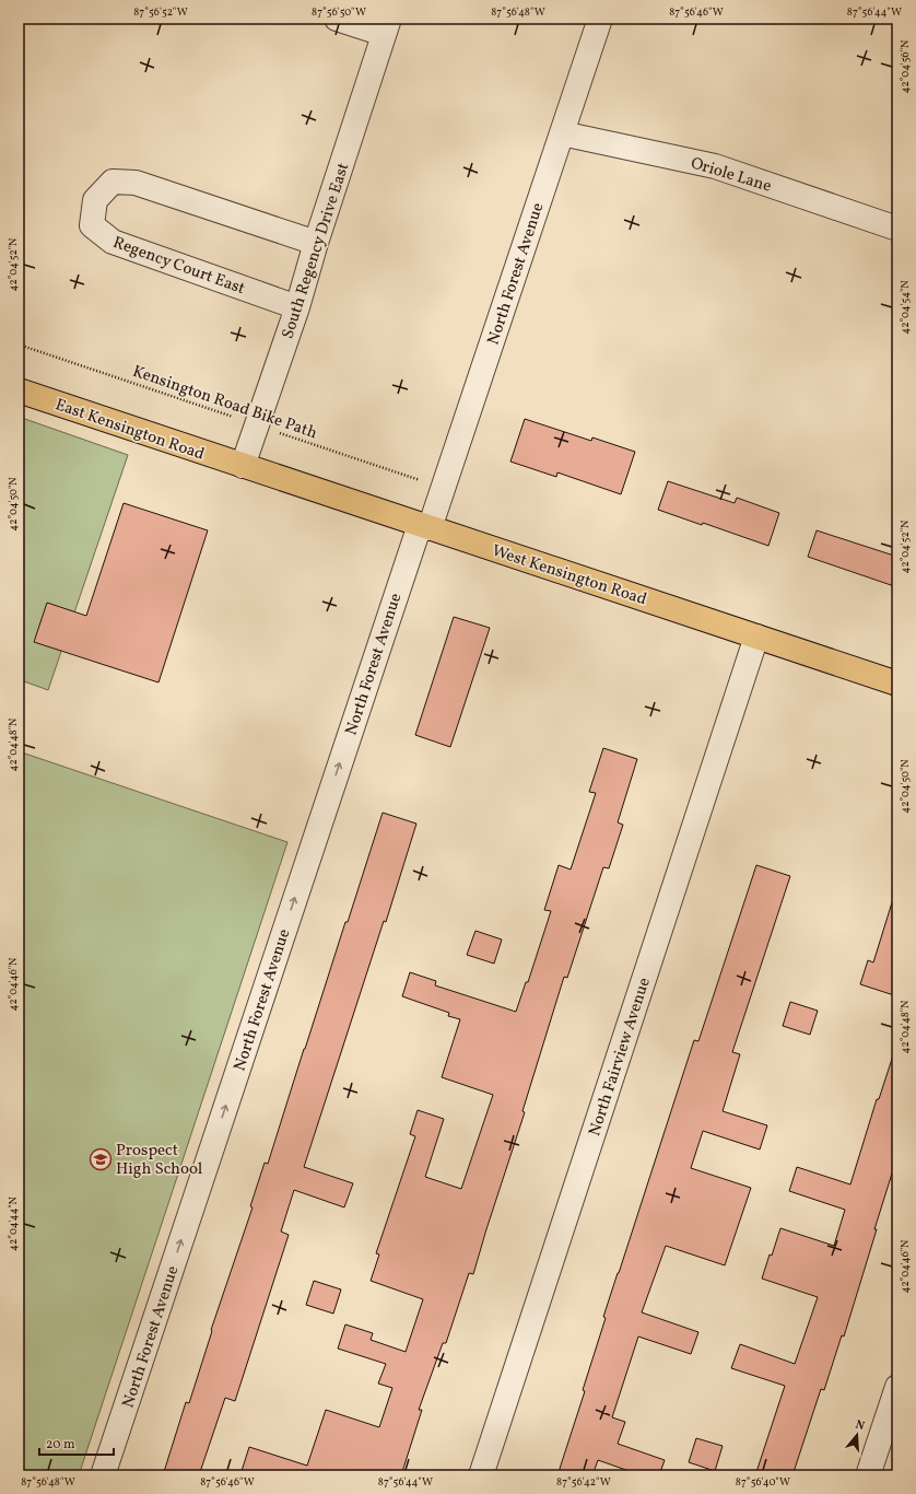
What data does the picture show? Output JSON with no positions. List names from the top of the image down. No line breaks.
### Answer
{"streets":{"main road":["East Kensington Road","West Kensington Road"],"street":["Oriole Lane","South Regency Drive East","Regency Court East","North Forest Avenue","North Fairview Avenue"],"path":["Kensington Road Bike Path"]},"crossings":[["Oriole Lane","North Forest Avenue"],["South Regency Drive East","Regency Court East"],["South Regency Drive East","Kensington Road Bike Path"],["South Regency Drive East","East Kensington Road"],["South Regency Drive East","West Kensington Road"],["North Forest Avenue","West Kensington Road"],["East Kensington Road","West Kensington Road"],["West Kensington Road","North Fairview Avenue"]],"one_way":["North Forest Avenue"],"places":{"school or university":["Prospect High School"]},"scale_bar":"20 m","north":"top","coordinates":["87°56'52\"W","87°56'50\"W","87°56'48\"W","87°56'46\"W","87°56'44\"W","42°04'56\"N","42°04'52\"N","42°04'54\"N","42°04'50\"N","42°04'48\"N","42°04'46\"N","42°04'44\"N","87°56'42\"W","87°56'40\"W"]}
